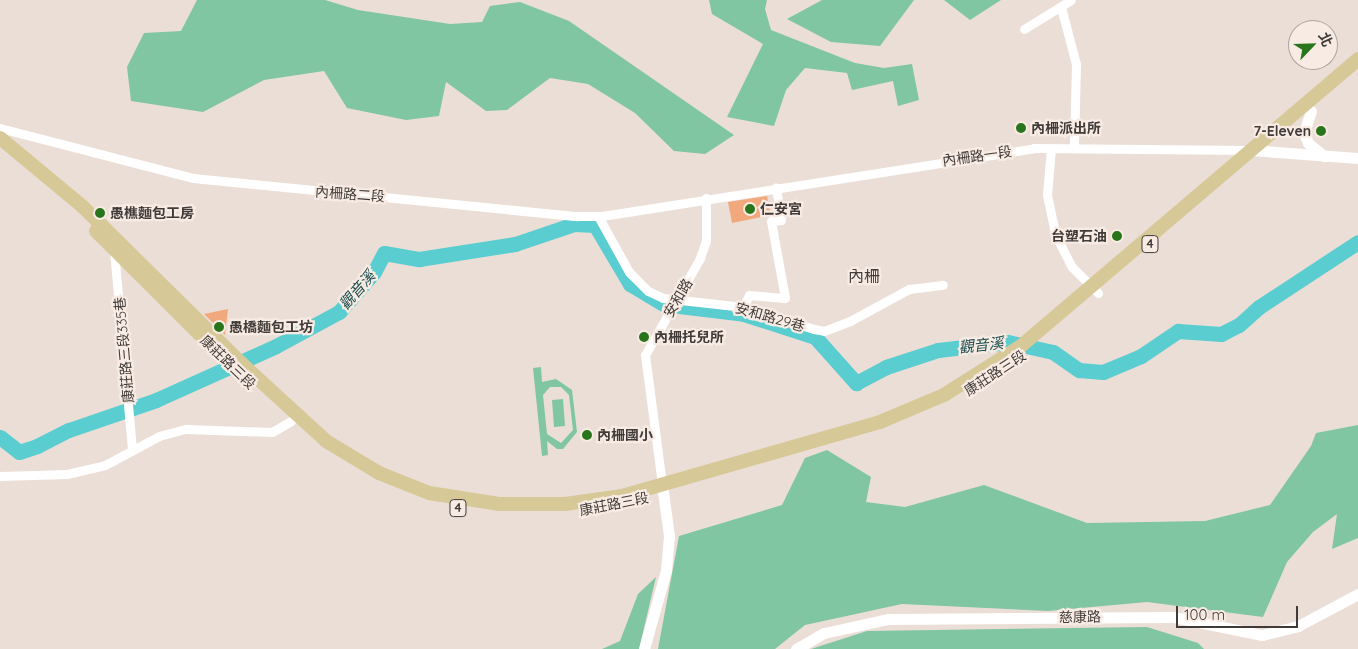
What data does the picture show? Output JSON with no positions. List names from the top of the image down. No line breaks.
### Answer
{"streets":{"main road":["4","康莊路三段"],"street":["內柵路一段","內柵路二段","安和路","安和路29巷","康莊路三段335巷","慈康路"]},"crossings":[["內柵路一段","內柵路二段"],["內柵路一段","4"],["內柵路一段","安和路"],["內柵路一段","康莊路三段"],["內柵路二段","安和路"],["內柵路二段","安和路29巷"],["4","康莊路三段"],["安和路","安和路29巷"],["安和路","康莊路三段"],["康莊路三段335巷","康莊路三段"]],"districts":["內柵"],"water":["觀音溪"],"places":["內柵派出所","7-Eleven","仁安宮","愚樵麵包工房","台塑石油","愚橋麵包工坊","內柵托兒所","內柵國小"],"scale_bar":"100 m","north":"top right"}
